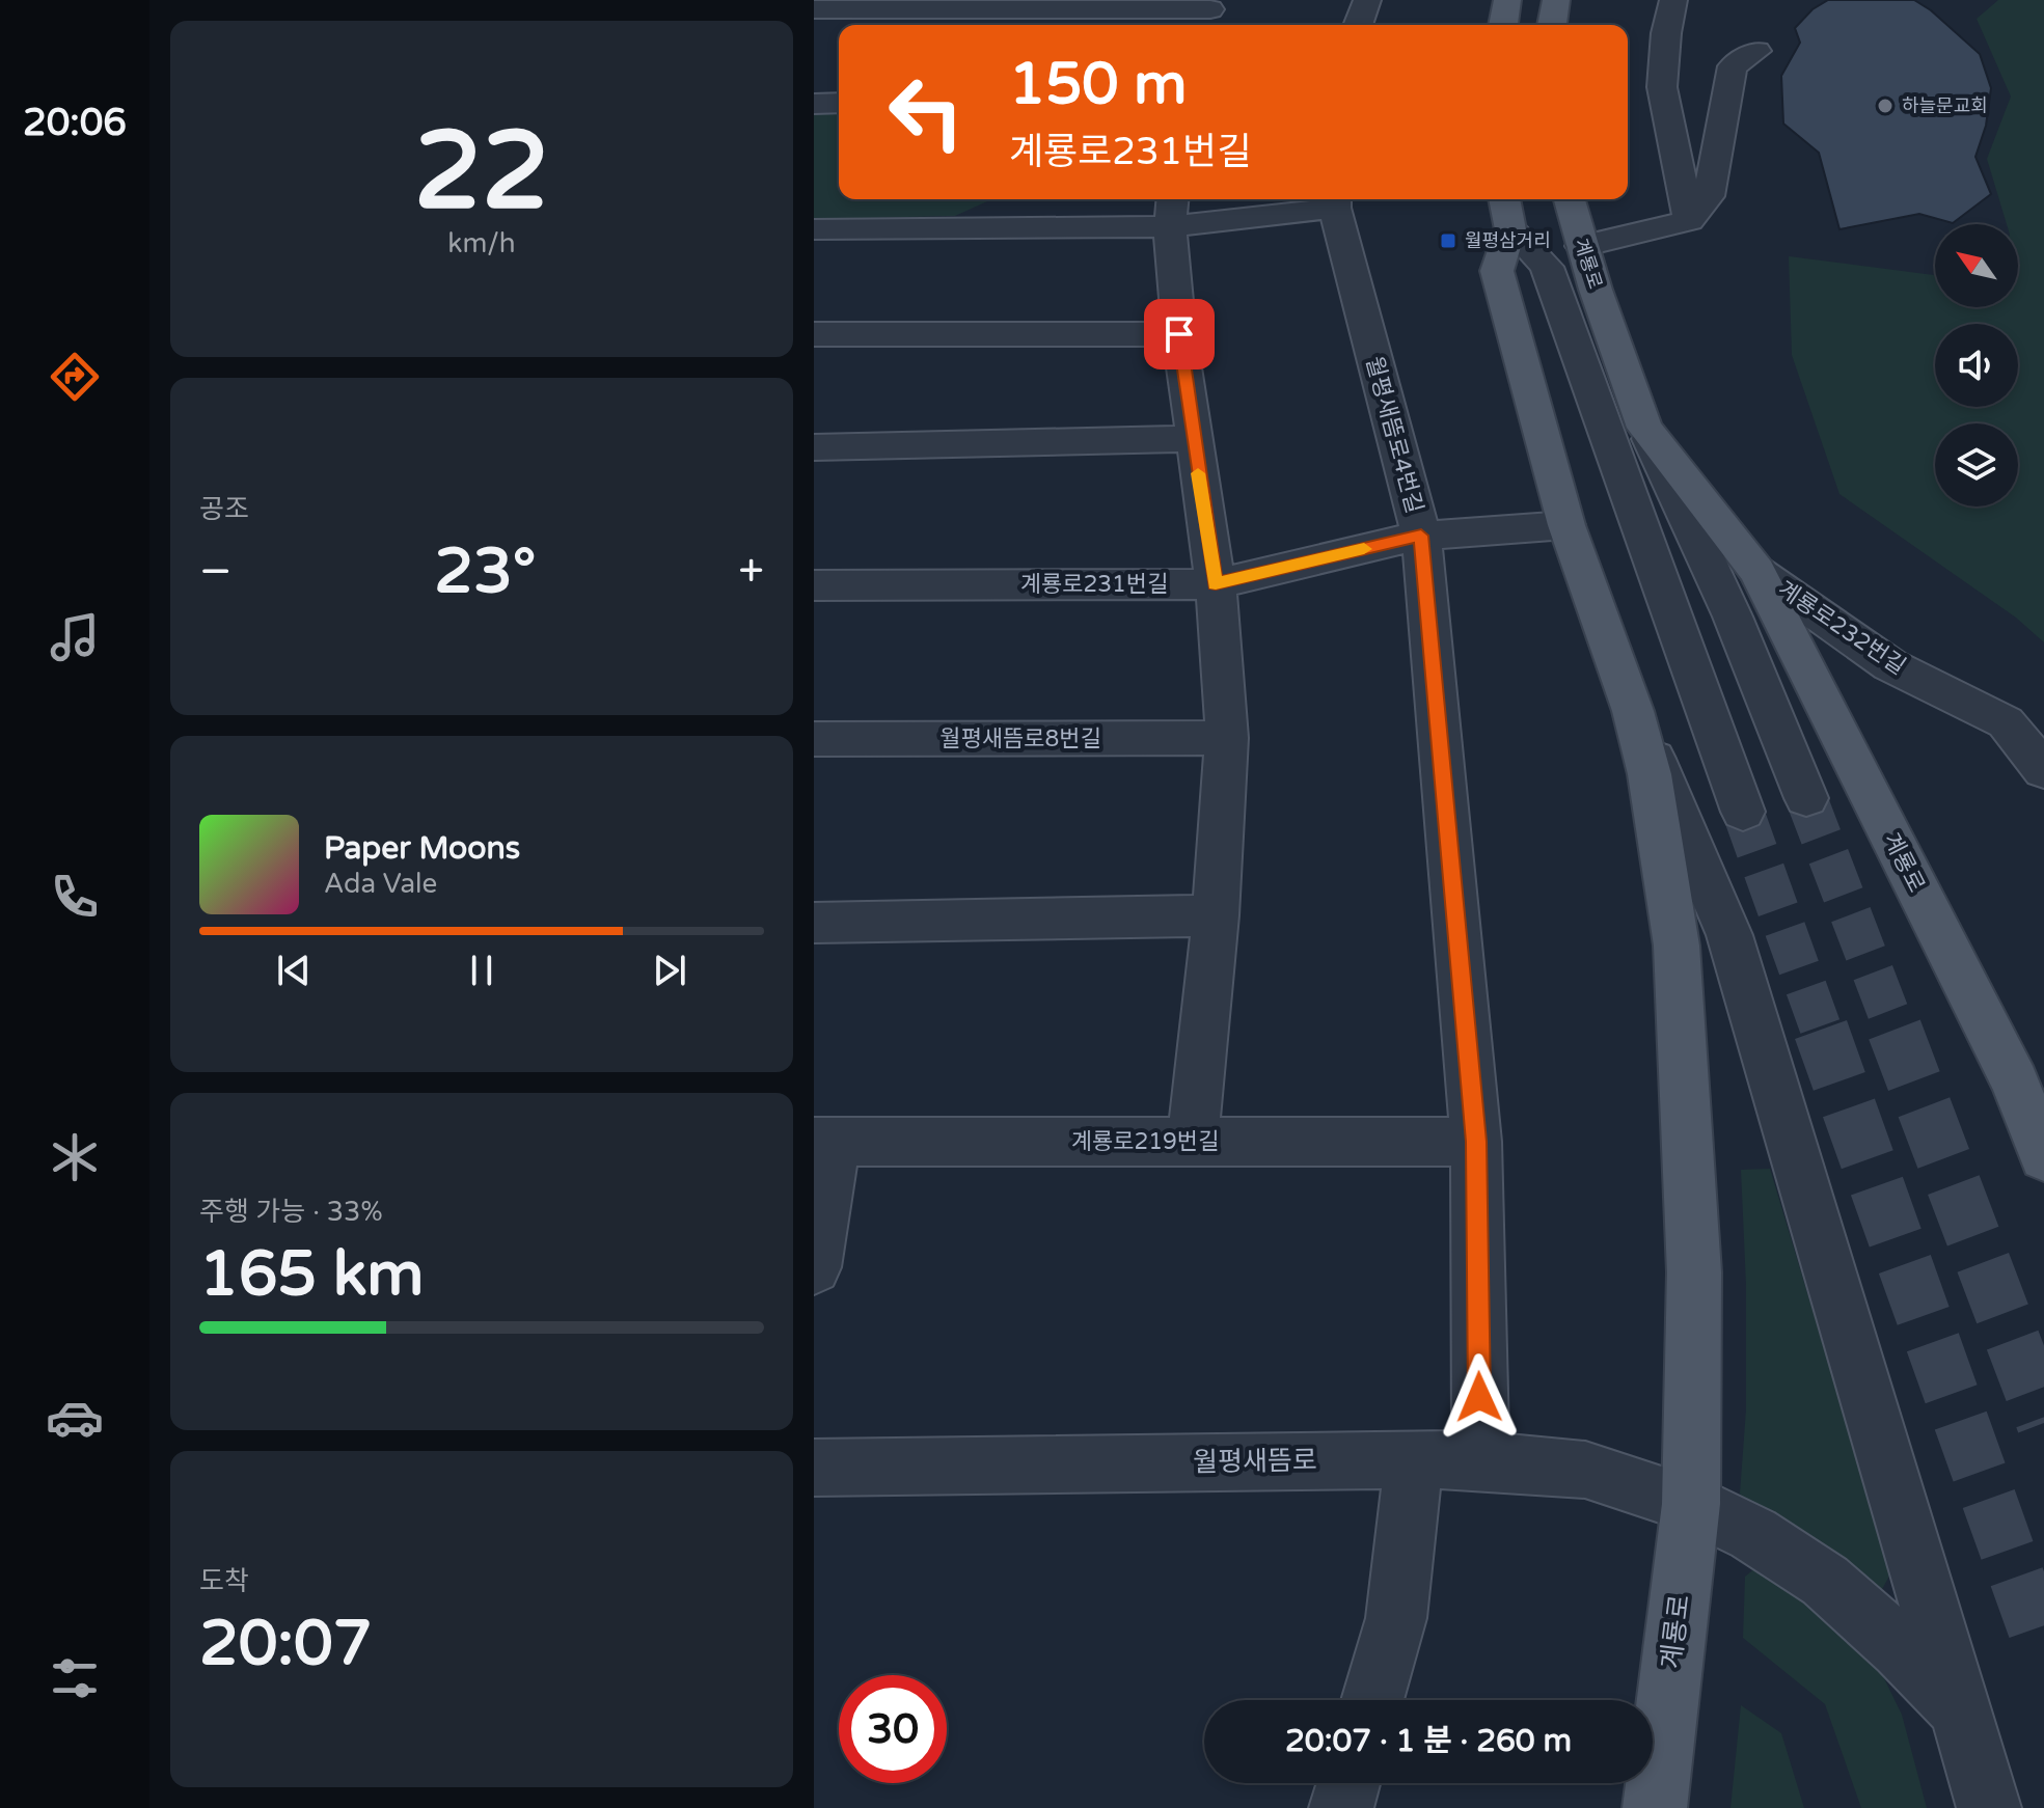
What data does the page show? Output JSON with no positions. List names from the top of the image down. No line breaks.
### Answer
{"streets":{"main road":["계룡로"],"street":["월평새뜸로4번길","계룡로231번길","계룡로232번길","월평새뜸로8번길","계룡로219번길","월평새뜸로"]},"crossings":[["계룡로","계룡로231번길"],["계룡로","계룡로232번길"],["계룡로","월평새뜸로"],["월평새뜸로4번길","계룡로231번길"],["월평새뜸로4번길","계룡로219번길"],["월평새뜸로4번길","월평새뜸로"]],"places":{"other":["하늘문교회"],"transit":["월평삼거리"]},"north":"top left","page":{"tabs":"20:06","tile":[["22","km/h"],"공조",["주행 가능 · 33%","165 km"],["도착","20:07"]],"turn":["150 m","계룡로231번길"],"heat":["−","23°","+"],"song":["Paper Moons","Ada Vale"],"limit":"30","trip":"20:07 · 1 분 · 260 m"}}
